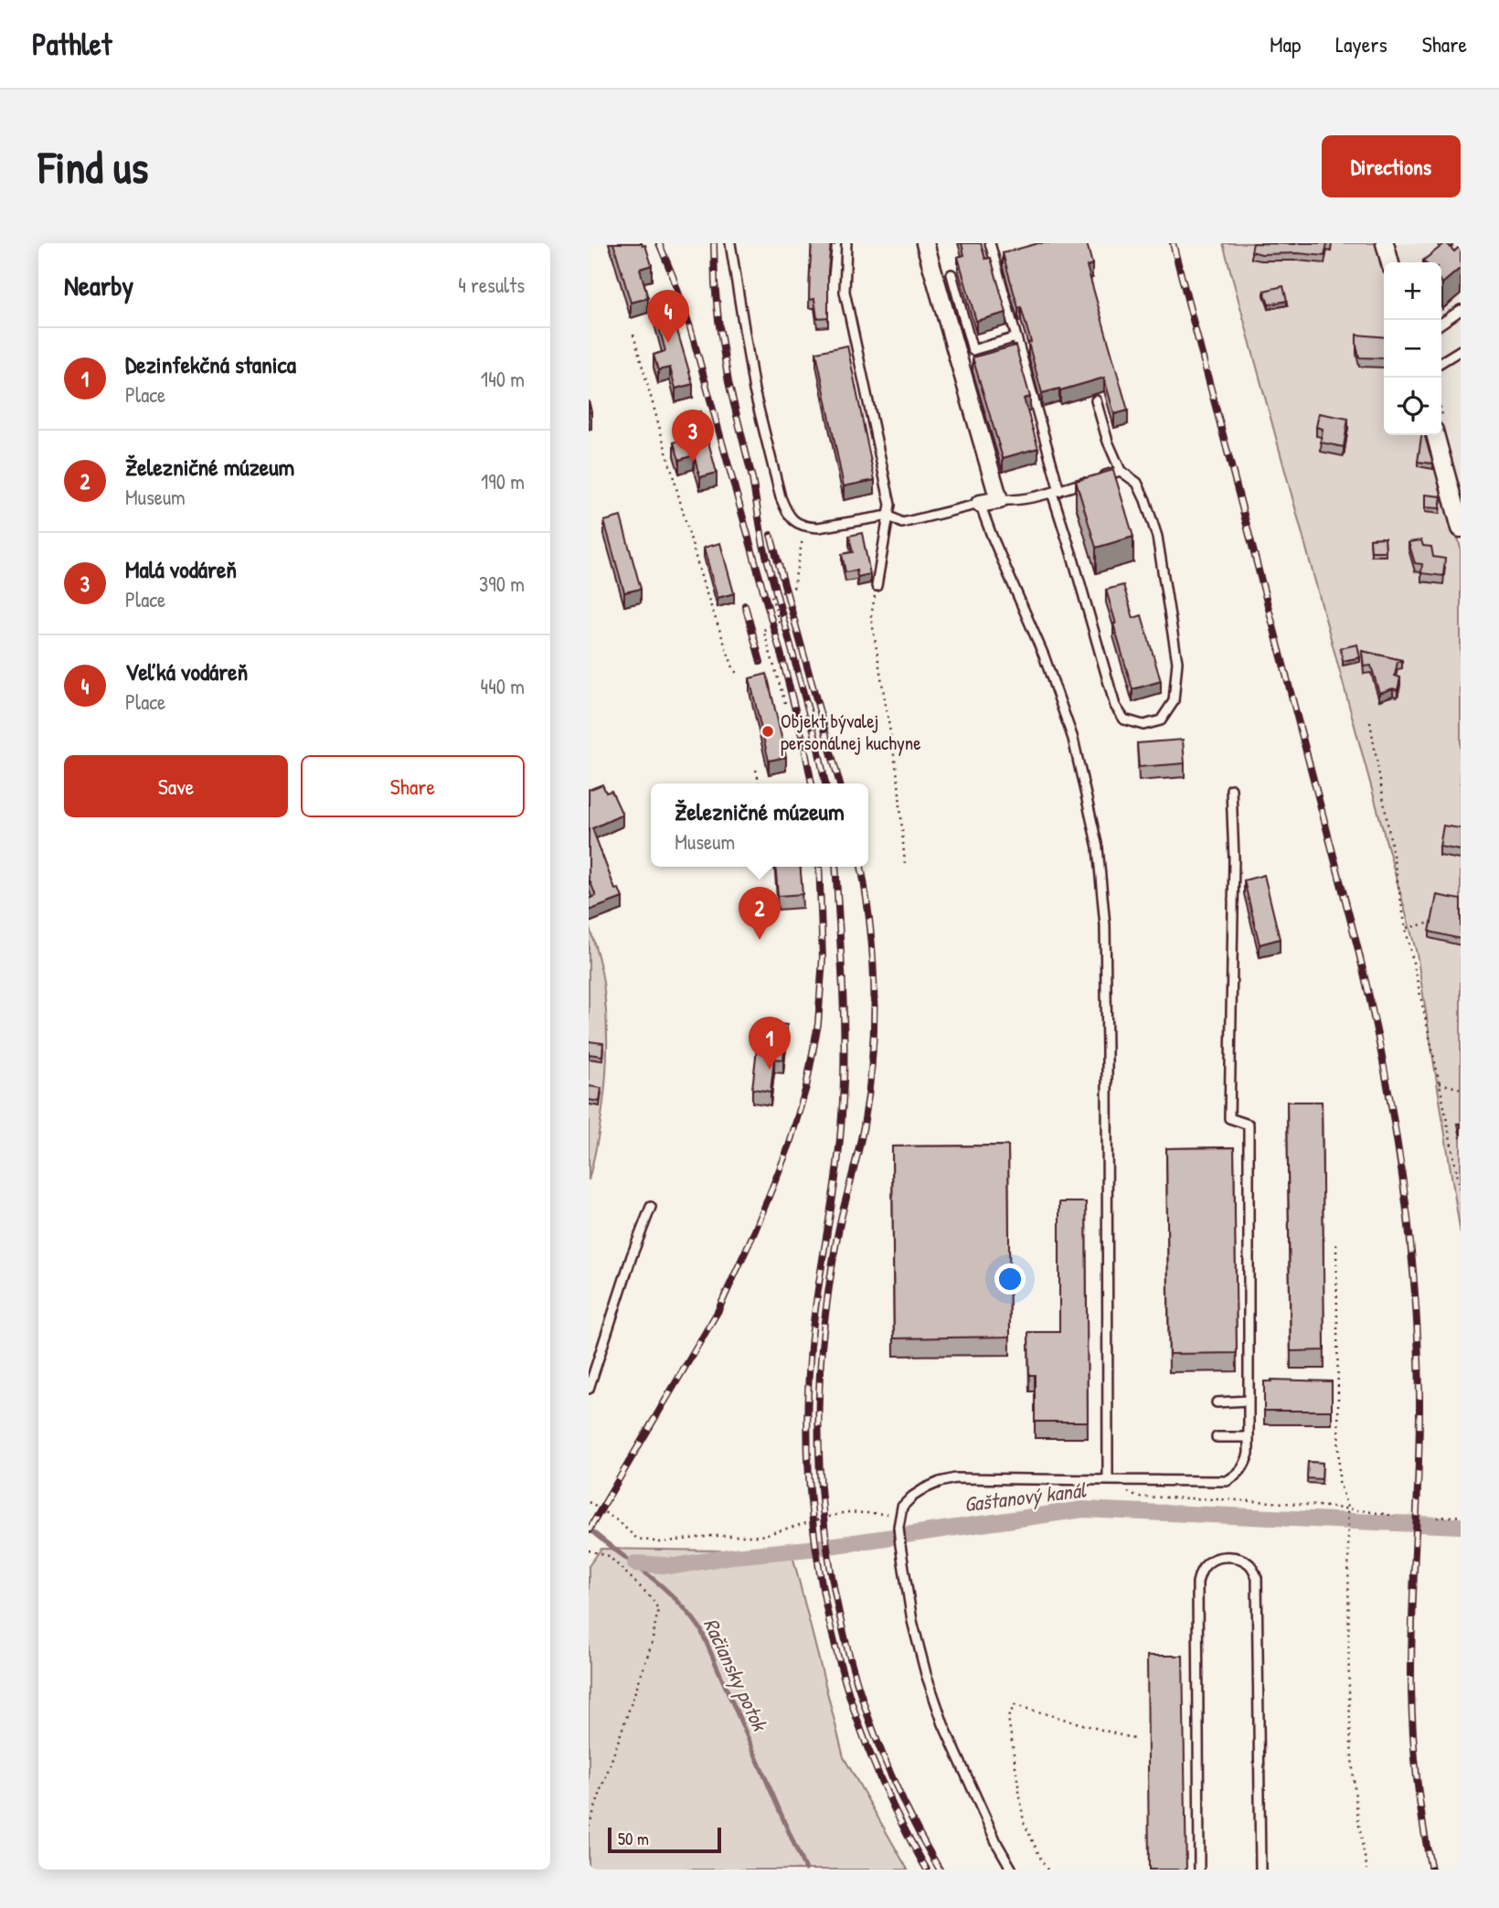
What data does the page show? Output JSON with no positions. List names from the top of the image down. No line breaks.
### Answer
{"water":["Gaštanový kanál","Račiansky potok"],"places":["Objekt bývalej personálnej kuchyne"],"scale_bar":"50 m","page":{"header":"Pathlet","nav":["Map","Layers","Share"],"buttons":["Directions",["Save","Share"]],"title":"Find us","heading":["Nearby","4 results"],"map_buttons":["+","−"],"pins":["4","3","2","1"],"list":[{"mark":"1","name":"Dezinfekčná stanica","note":"Place","value":"140 m"},{"mark":"2","name":"Železničné múzeum","note":"Museum","value":"190 m"},{"mark":"3","name":"Malá vodáreň","note":"Place","value":"390 m"},{"mark":"4","name":"Veľká vodáreň","note":"Place","value":"440 m"}],"popup":["Železničné múzeum","Museum"],"scale":"50 m"}}
